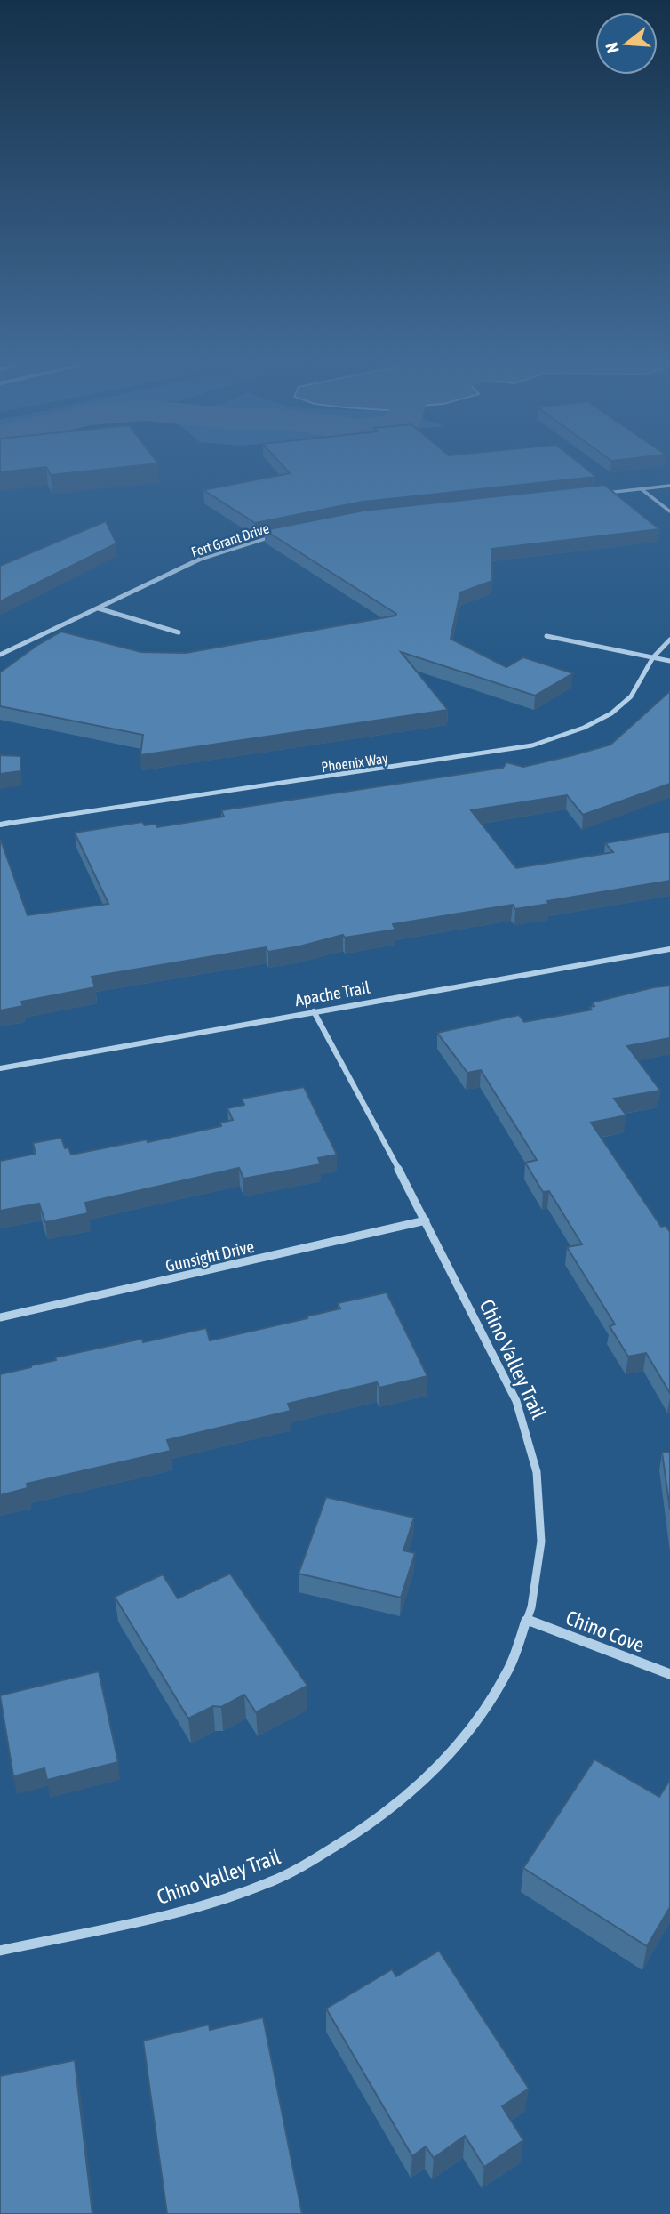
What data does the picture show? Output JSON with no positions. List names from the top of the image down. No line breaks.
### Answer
{"streets":{"street":["Fort Grant Drive","Phoenix Way","Apache Trail","Gunsight Drive","Chino Valley Trail","Chino Cove"]},"crossings":[["Apache Trail","Chino Valley Trail"],["Gunsight Drive","Chino Valley Trail"],["Chino Valley Trail","Chino Cove"]],"north":"left"}
